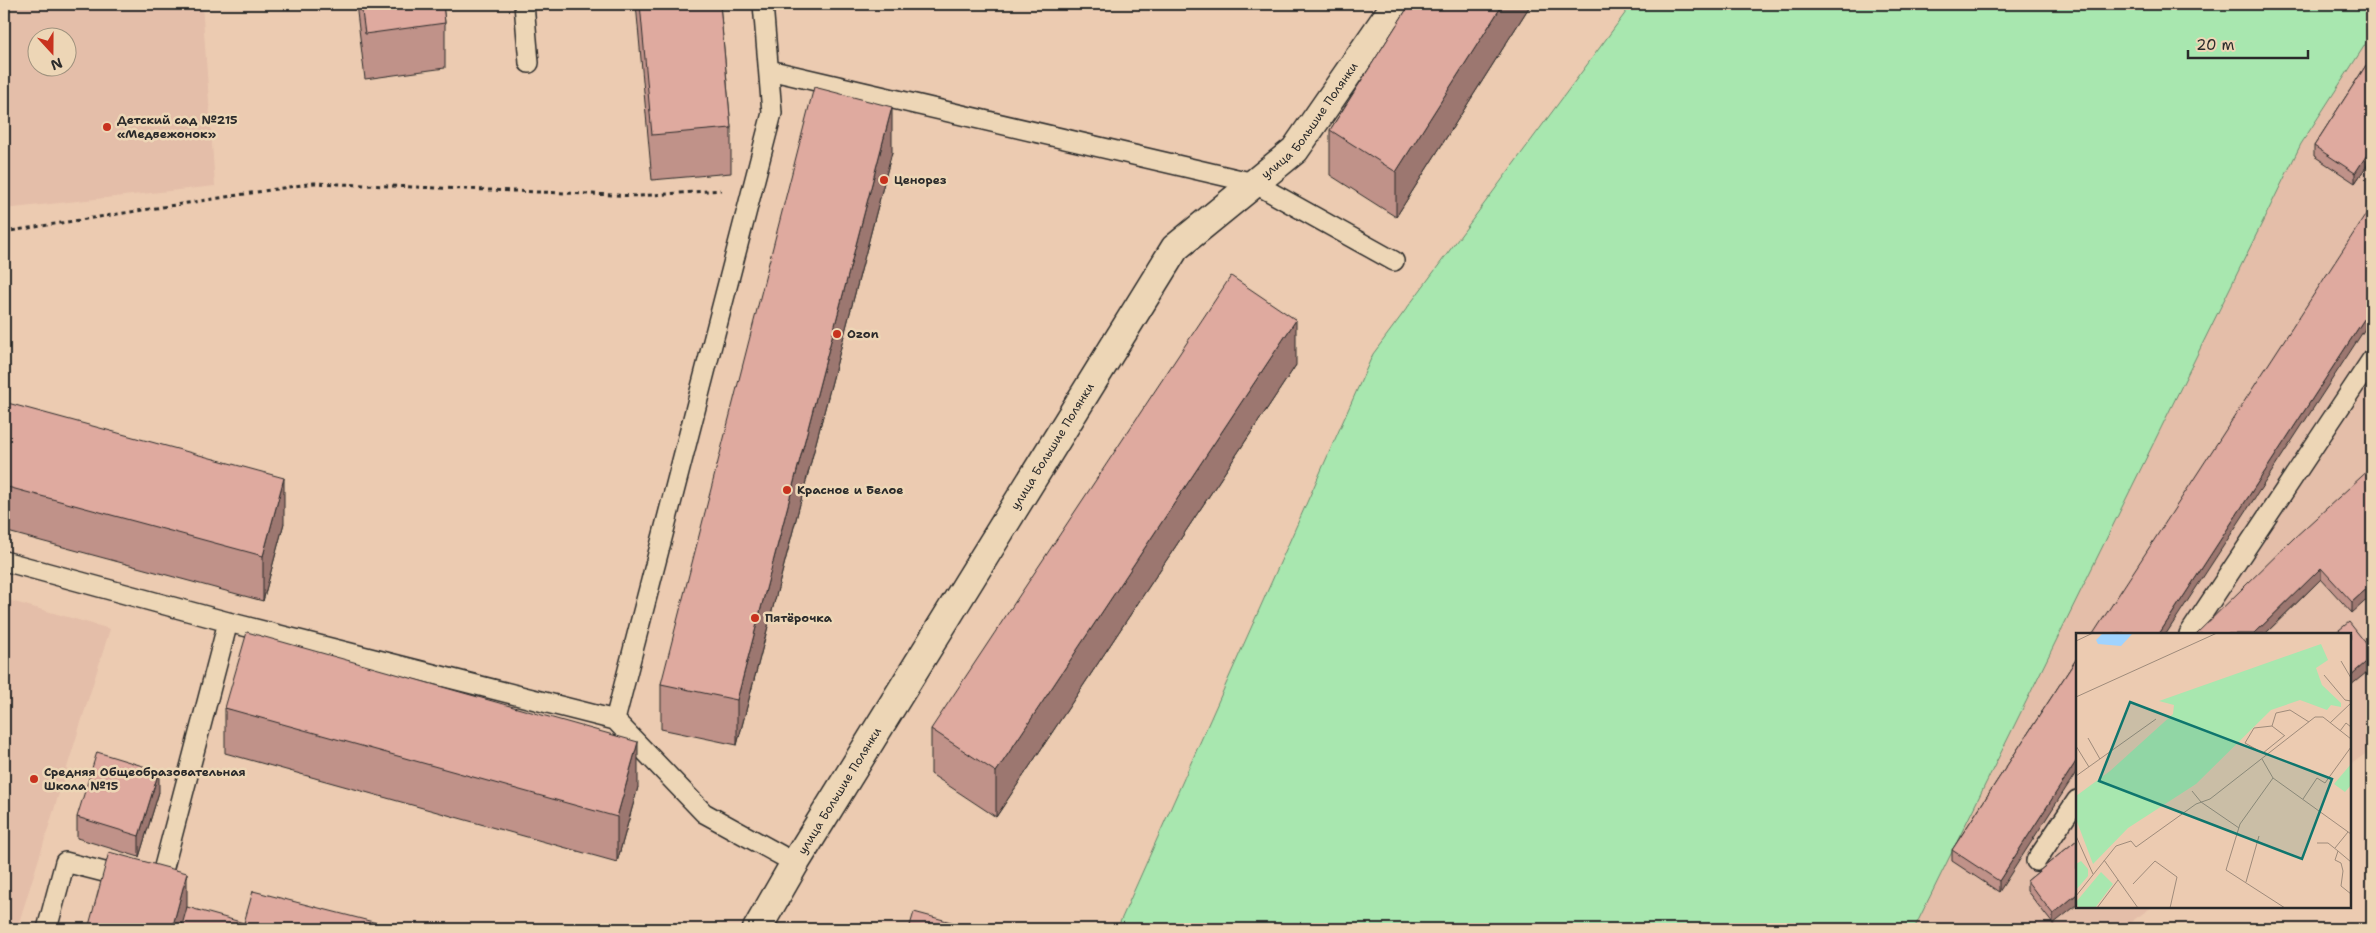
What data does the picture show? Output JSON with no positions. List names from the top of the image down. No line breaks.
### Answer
{"streets":{"street":["улица Большие Полянки"]},"places":["Детский сад №215 «Медвежонок»","Ценорез","Ozon","Красное и Белое","Пятёрочка","Средняя Общеобразовательная Школа №15"],"scale_bar":"20 m","north":"bottom"}
